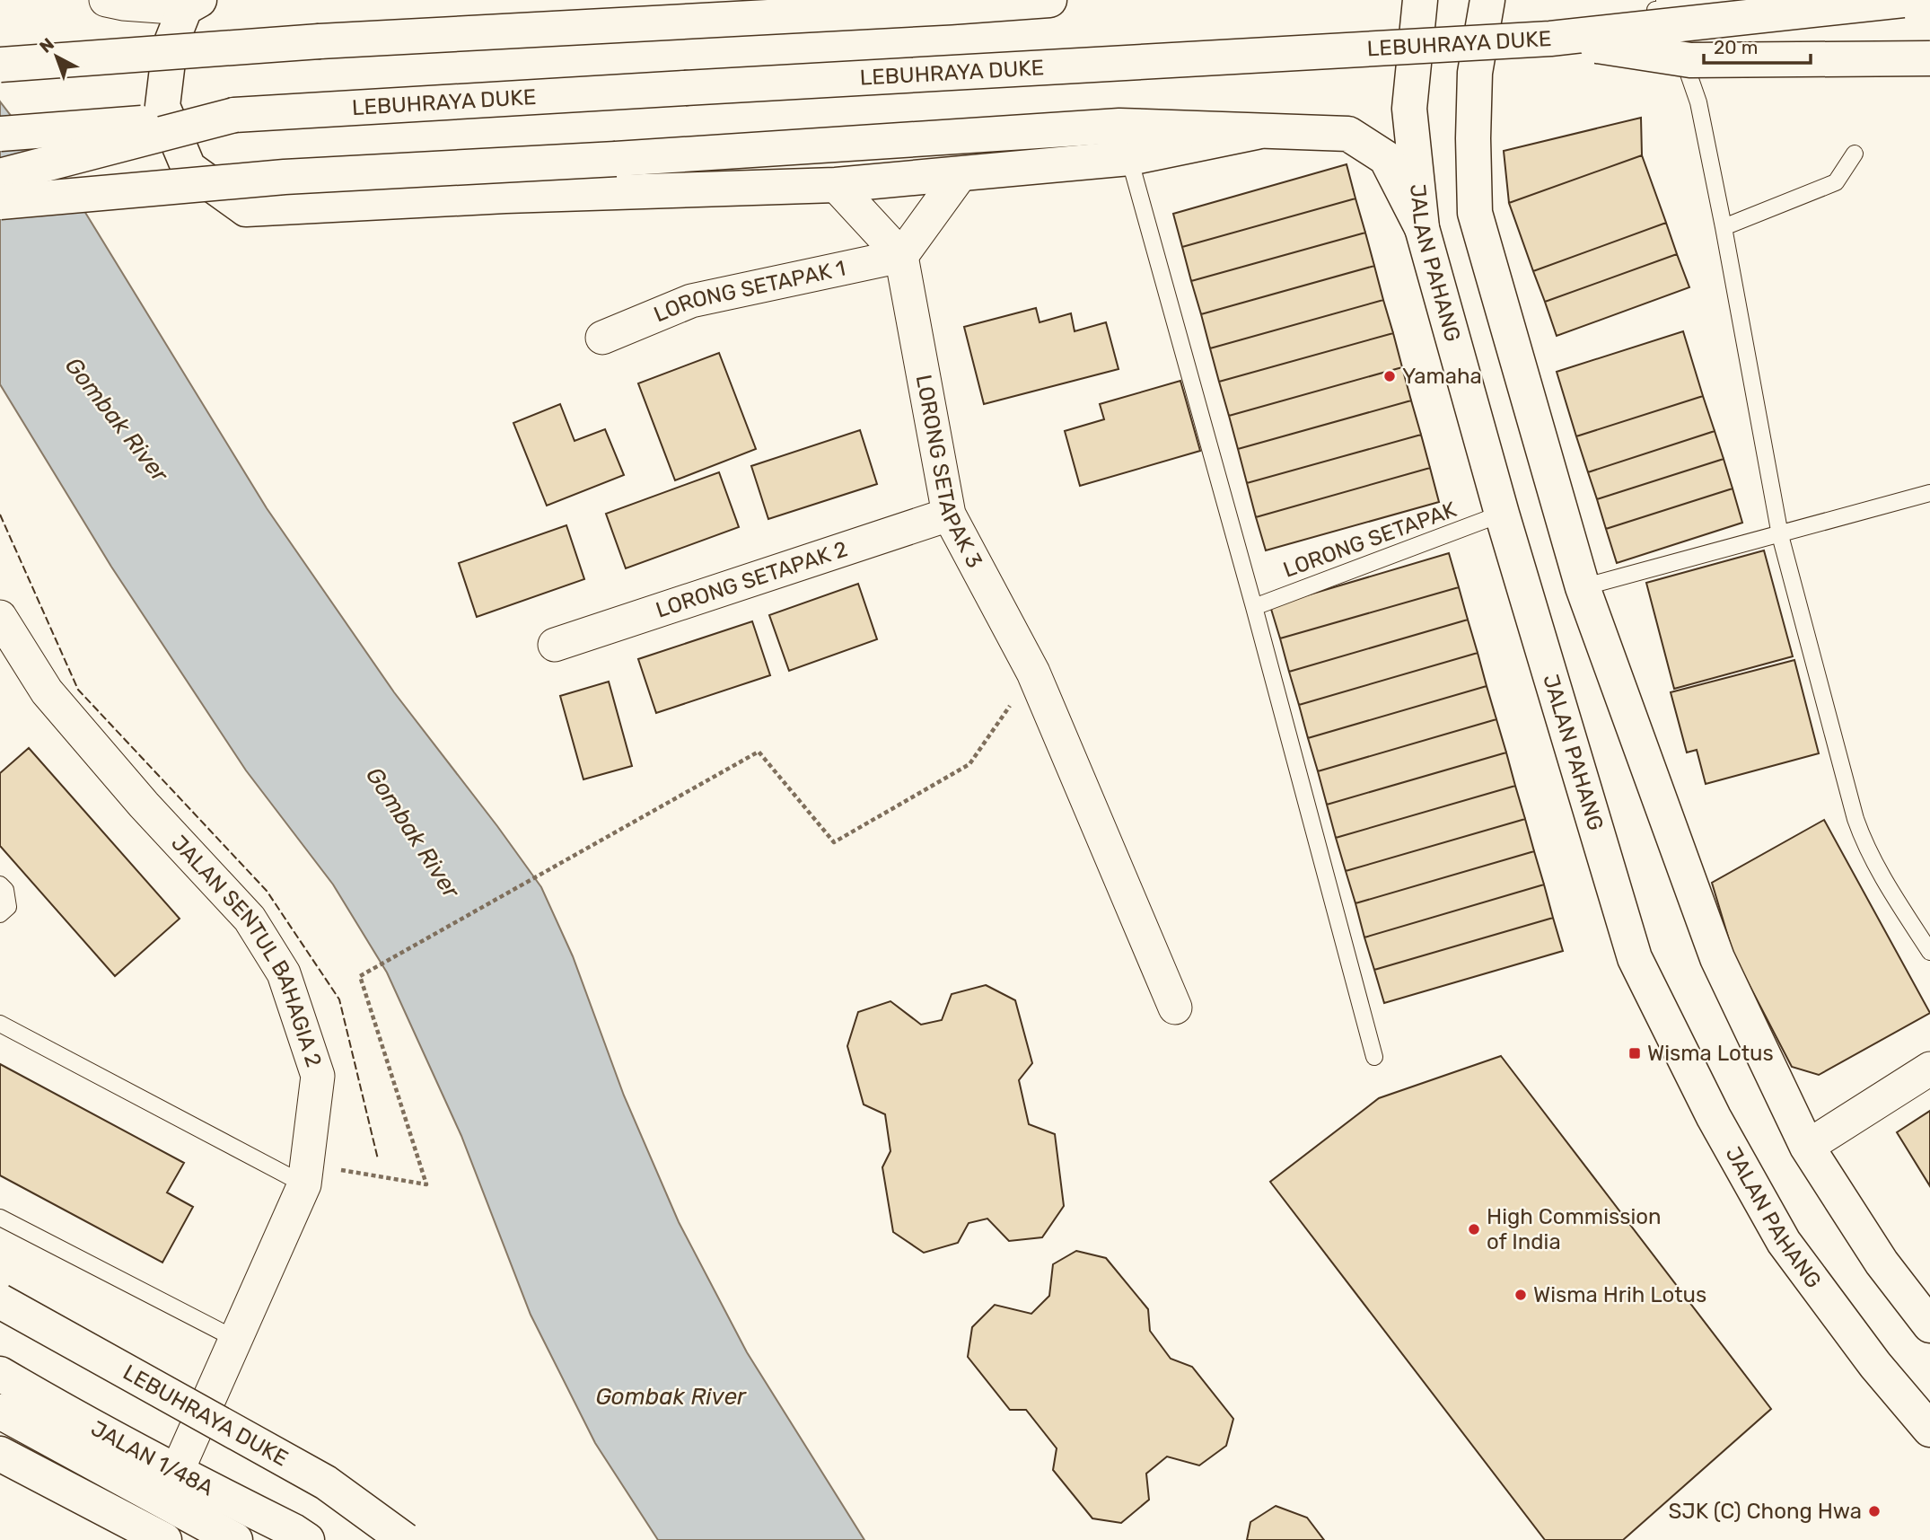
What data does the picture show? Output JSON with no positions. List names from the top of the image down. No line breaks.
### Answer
{"streets":{"main road":["LEBUHRAYA DUKE","JALAN PAHANG","JALAN 1/48A"],"street":["LORONG SETAPAK 1","LORONG SETAPAK 3","LORONG SETAPAK 2","JALAN SENTUL BAHAGIA 2"],"lane":["LORONG SETAPAK"]},"crossings":[["JALAN PAHANG","LORONG SETAPAK"],["LORONG SETAPAK 1","LORONG SETAPAK 3"],["LORONG SETAPAK 3","LORONG SETAPAK 2"],["JALAN SENTUL BAHAGIA 2","JALAN 1/48A"]],"water":["Gombak River"],"places":{"other":["Yamaha","High Commission of India","Wisma Hrih Lotus","SJK (C) Chong Hwa"],"transit":["Wisma Lotus"]},"scale_bar":"20 m","north":"top left"}
